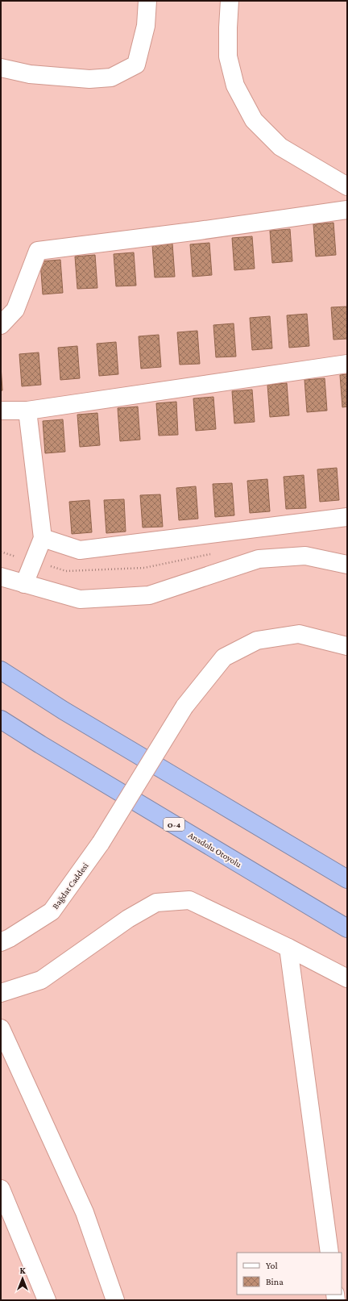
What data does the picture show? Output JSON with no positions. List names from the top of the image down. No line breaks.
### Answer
{"streets":{"highway":["O-4","Anadolu Otoyolu"],"street":["Bağdat Caddesi"]},"legend":["Yol","Bina"],"north":"top"}
